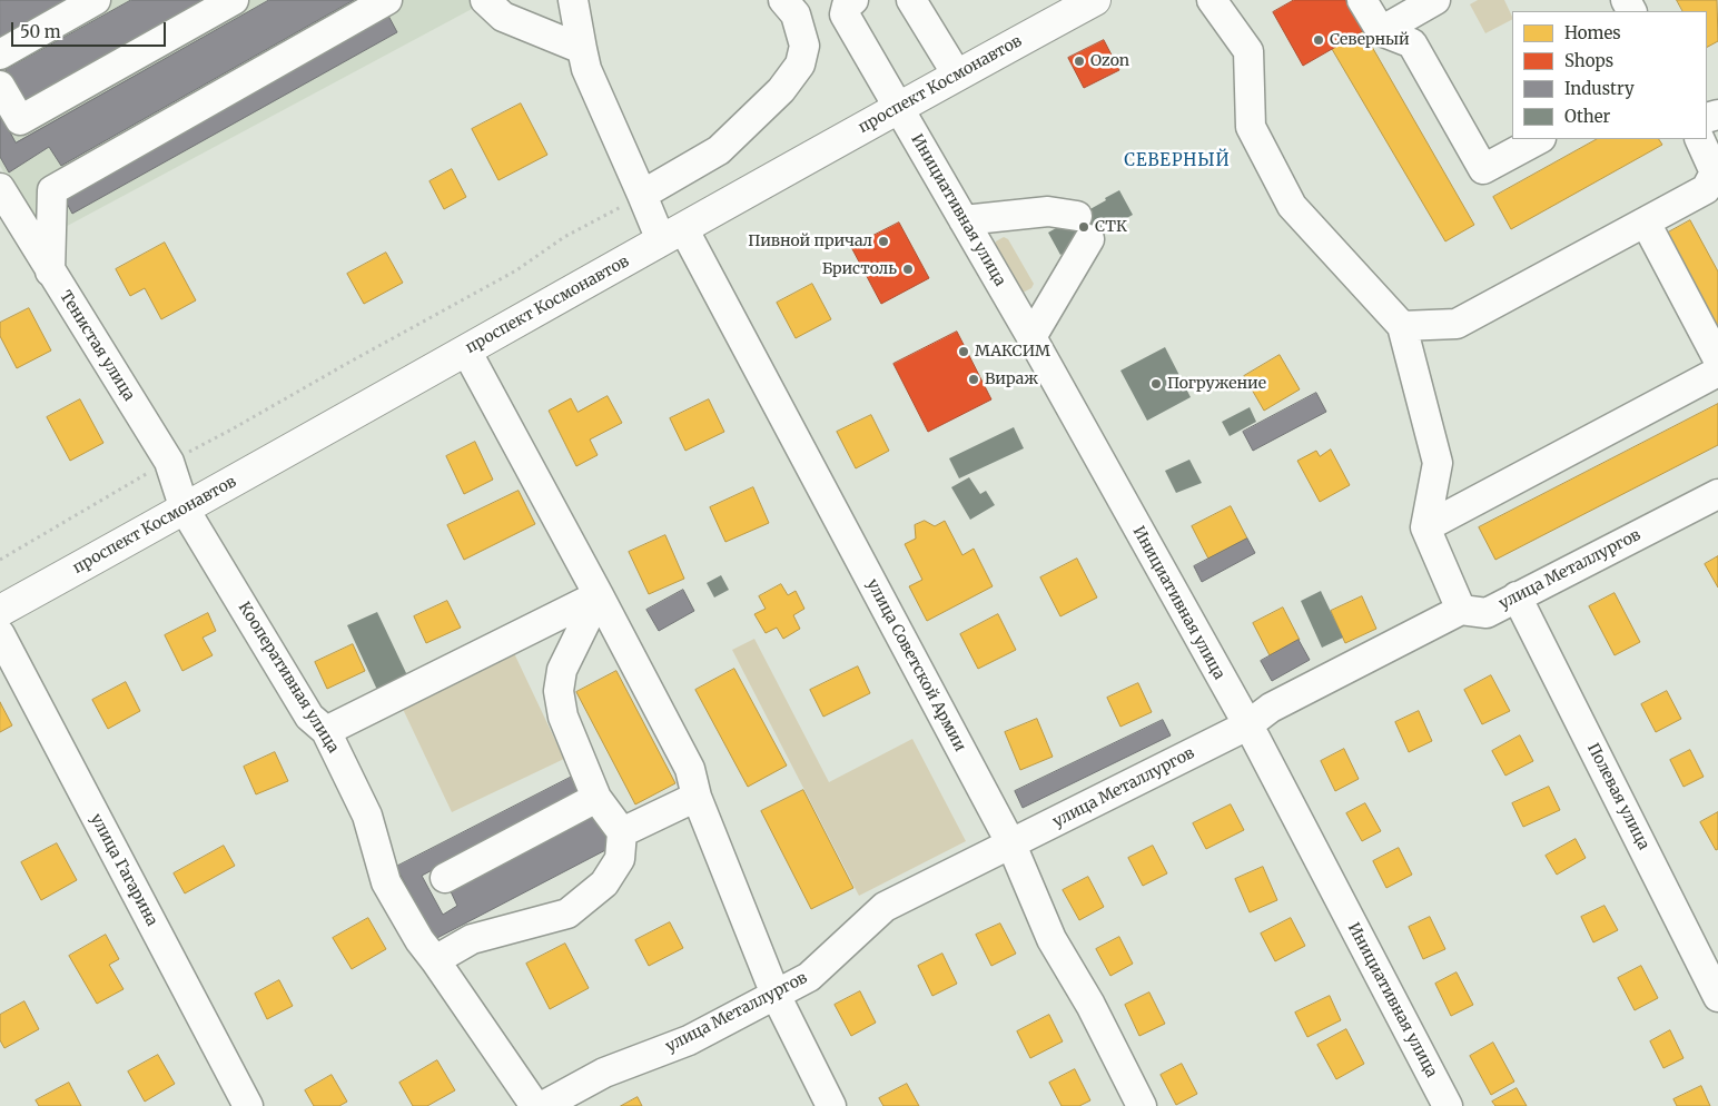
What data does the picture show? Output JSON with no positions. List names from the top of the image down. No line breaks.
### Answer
{"streets":{"main road":["проспект Космонавтов"],"street":["Инициативная улица","Тенистая улица","улица Металлургов","улица Советской Армии","Кооперативная улица","Полевая улица","улица Гагарина"]},"crossings":[["проспект Космонавтов","Инициативная улица"],["проспект Космонавтов","Тенистая улица"],["проспект Космонавтов","улица Советской Армии"],["проспект Космонавтов","Кооперативная улица"],["Инициативная улица","улица Металлургов"],["Тенистая улица","Кооперативная улица"],["улица Металлургов","улица Советской Армии"],["улица Металлургов","Полевая улица"]],"districts":["СЕВЕРНЫЙ"],"places":["Северный","Ozon","СТК","Пивной причал","Бристоль","МАКСИМ","Вираж","Погружение"],"legend":["Homes","Shops","Industry","Other"],"scale_bar":"50 m"}
